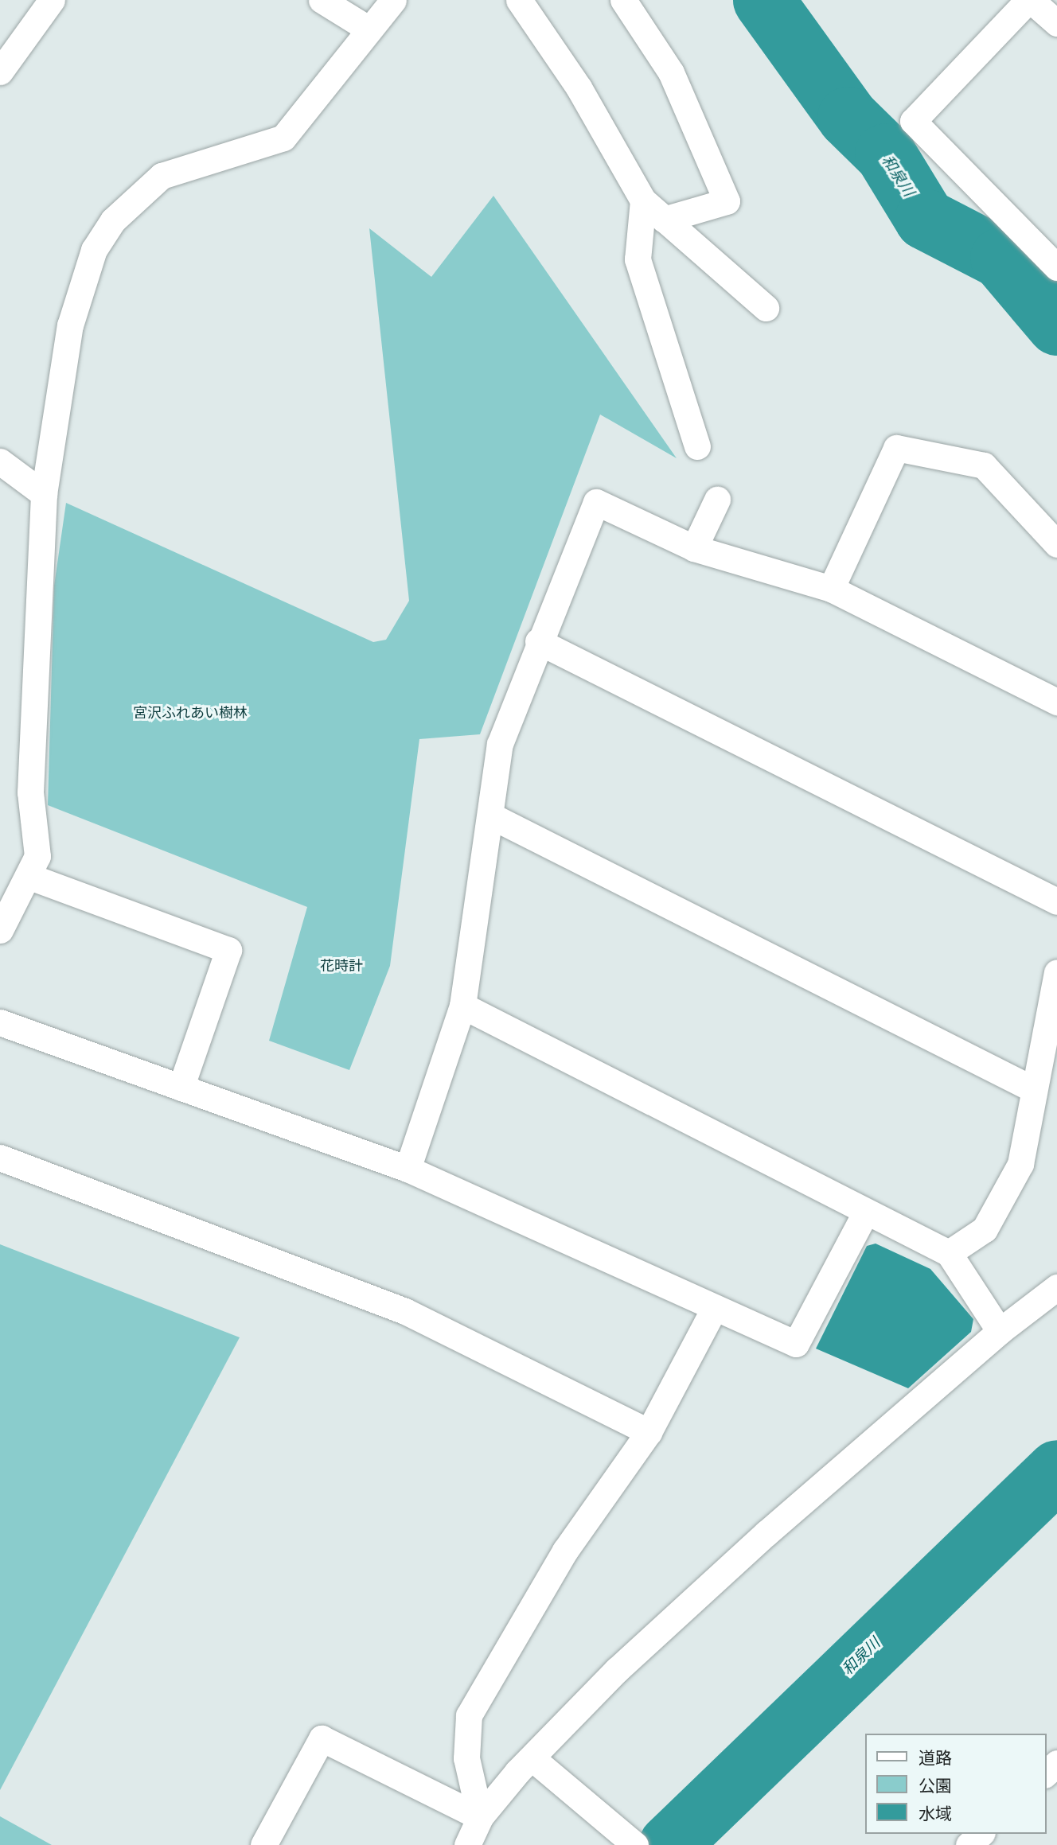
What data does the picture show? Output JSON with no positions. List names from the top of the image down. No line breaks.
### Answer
{"water":["和泉川"],"parks":["宮沢ふれあい樹林","花時計"],"legend":["道路","公園","水域"]}
